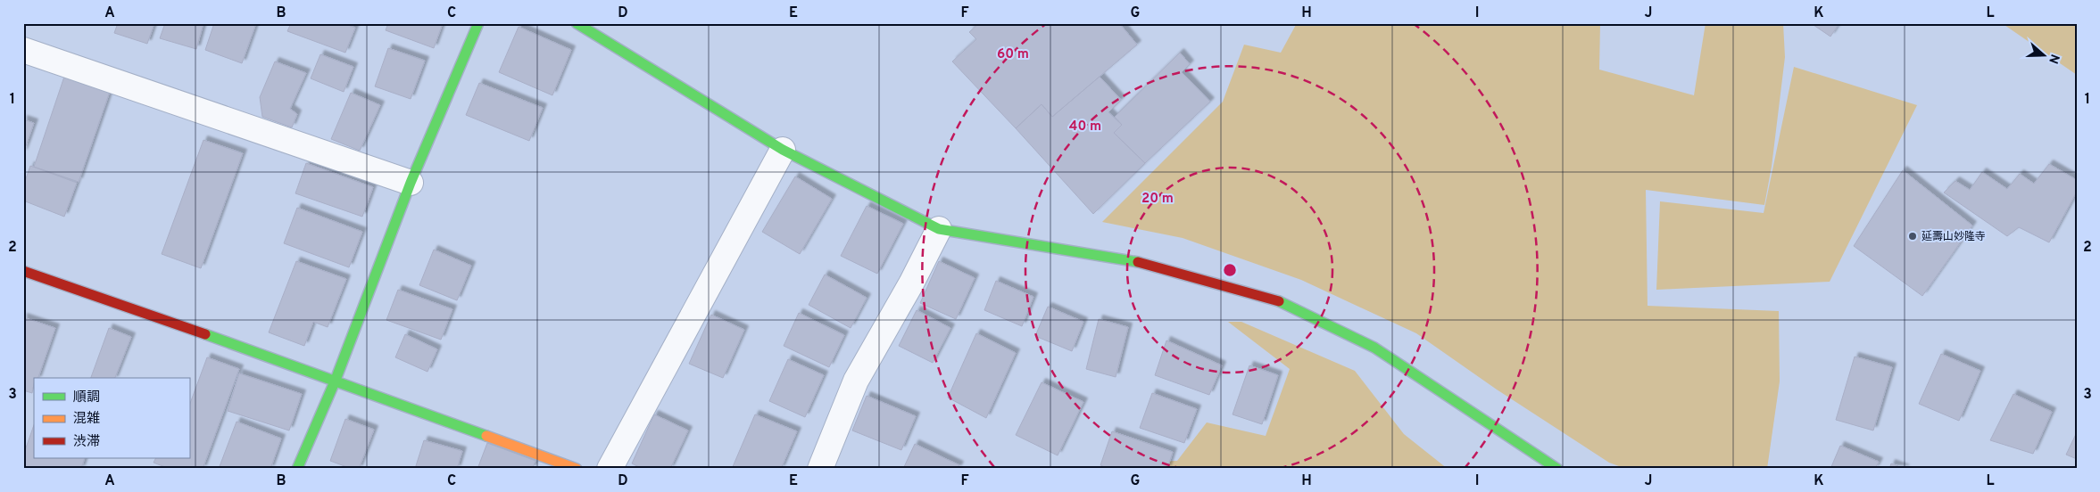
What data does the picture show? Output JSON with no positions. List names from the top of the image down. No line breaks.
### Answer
{"places":["延壽山妙隆寺"],"legend":["順調","混雑","渋滞"],"north":"right","grid":{"columns":["A","B","C","D","E","F","G","H","I","J","K","L"],"rows":["1","2","3"]},"rings":["60 m","40 m","20 m"]}
